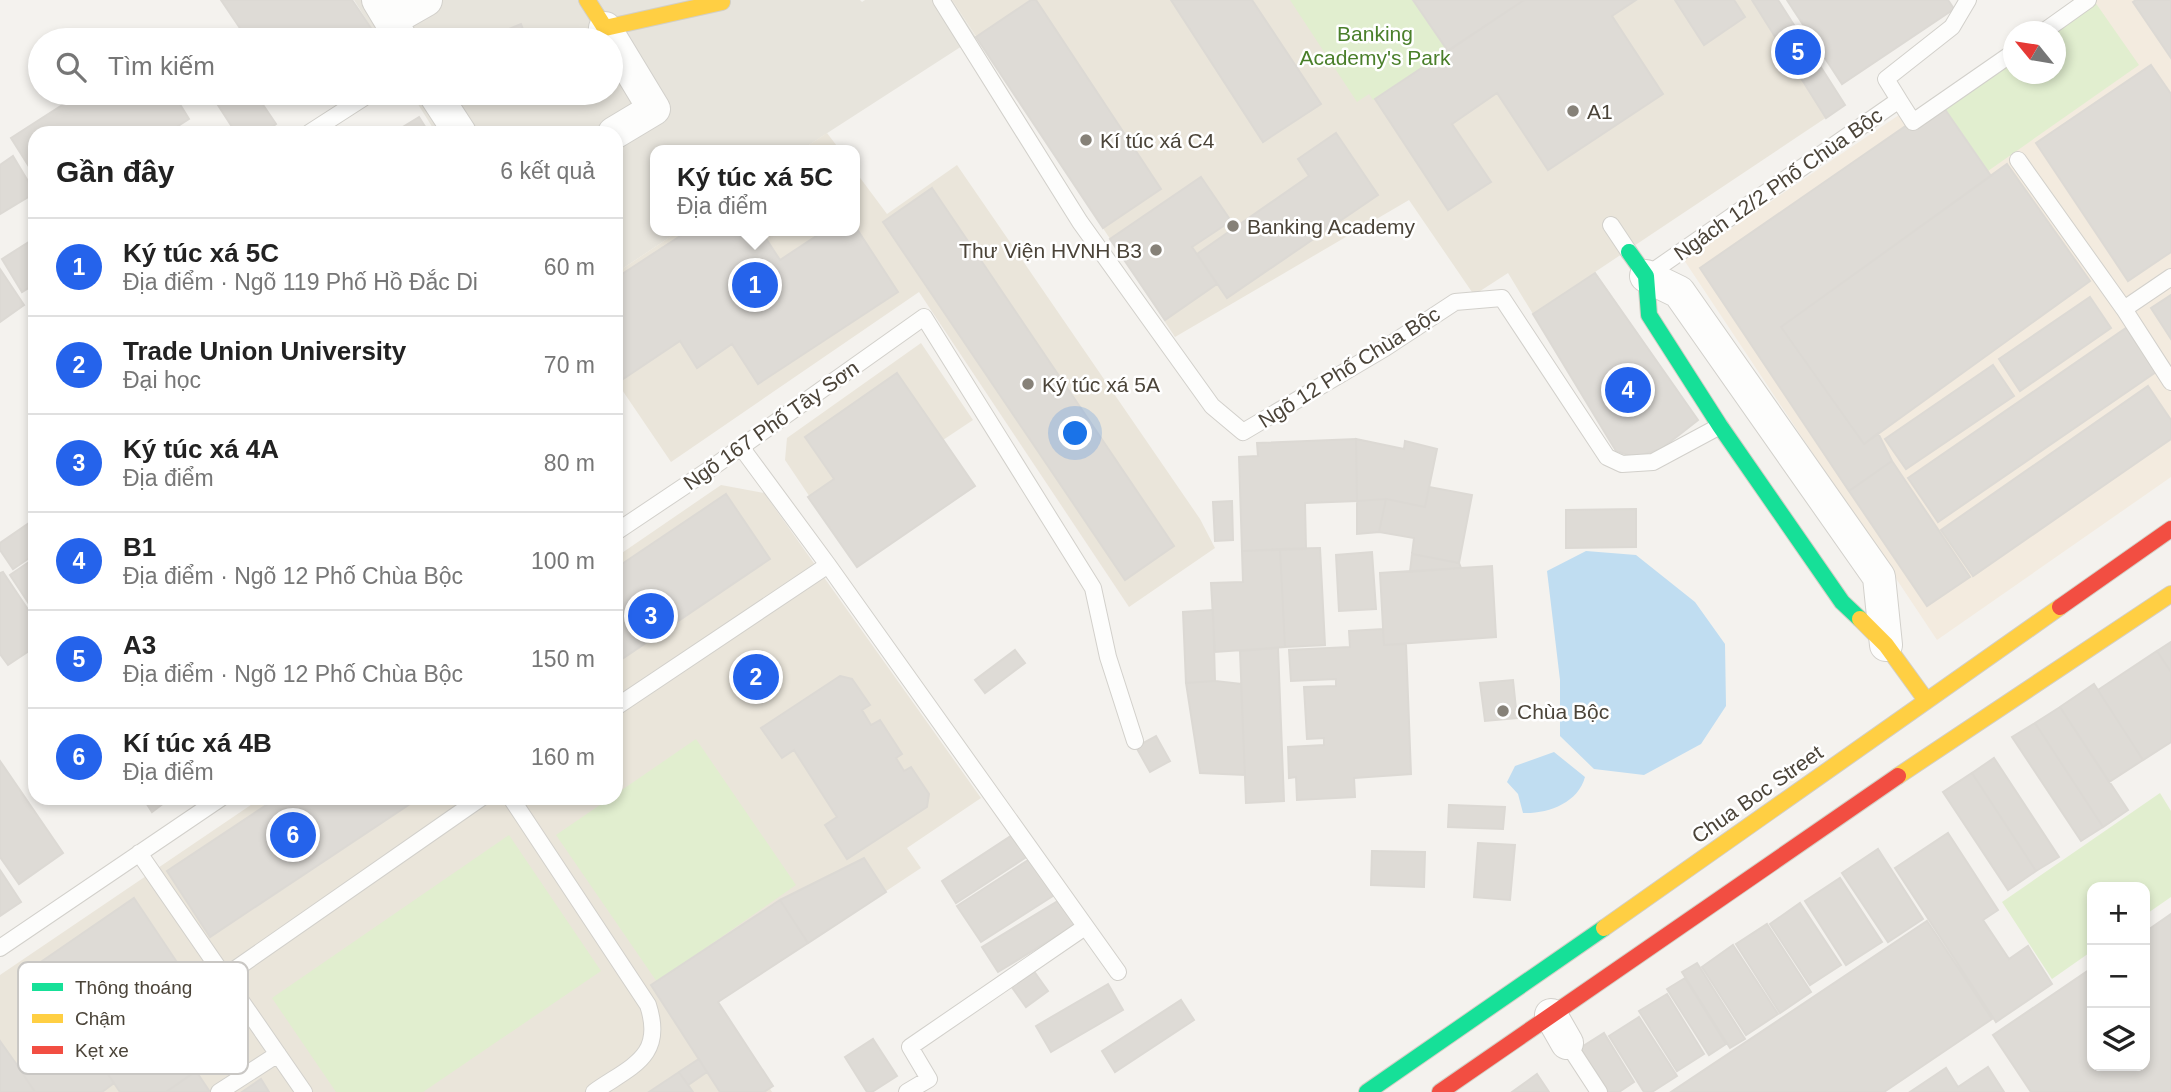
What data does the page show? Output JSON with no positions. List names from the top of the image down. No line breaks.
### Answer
{"streets":{"main road":["Chua Boc Street"],"street":["Ngõ 12 Phố Chùa Bộc"],"lane":["Ngách 12/2 Phố Chùa Bộc","Ngõ 167 Phố Tây Sơn"]},"parks":["Banking Academy's Park"],"places":["A1","Kí túc xá C4","Banking Academy","Thư Viện HVNH B3","Ký túc xá 5A","Chùa Bộc"],"legend":["Thông thoáng","Chậm","Kẹt xe"],"north":"top left","page":{"pins":["5","1","4","3","2","6"],"search":"Tìm kiếm","heading":["Gần đây","6 kết quả"],"popup":["Ký túc xá 5C","Địa điểm"],"list":[{"mark":"1","name":"Ký túc xá 5C","note":"Địa điểm · Ngõ 119 Phố Hồ Đắc Di","value":"60 m"},{"mark":"2","name":"Trade Union University","note":"Đại học","value":"70 m"},{"mark":"3","name":"Ký túc xá 4A","note":"Địa điểm","value":"80 m"},{"mark":"4","name":"B1","note":"Địa điểm · Ngõ 12 Phố Chùa Bộc","value":"100 m"},{"mark":"5","name":"A3","note":"Địa điểm · Ngõ 12 Phố Chùa Bộc","value":"150 m"},{"mark":"6","name":"Kí túc xá 4B","note":"Địa điểm","value":"160 m"}],"map_buttons":["+","−"]}}
